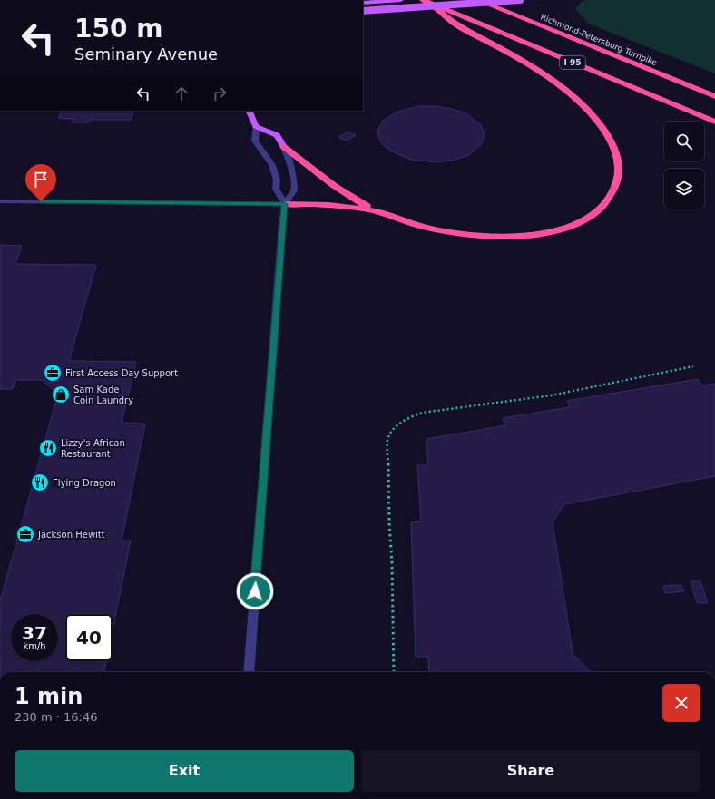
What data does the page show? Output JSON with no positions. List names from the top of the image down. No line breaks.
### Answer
{"streets":{"highway":["Richmond-Petersburg Turnpike","I 95"]},"places":{"office":["First Access Day Support","Jackson Hewitt"],"shop":["Sam Kade Coin Laundry"],"restaurant":["Lizzy's African Restaurant","Flying Dragon"]},"page":{"turn":["150 m","Seminary Avenue"],"speed":"37 km/h","limit":"40","heading":["1 min","230 m · 16:46"],"buttons":["Exit","Share"]}}
